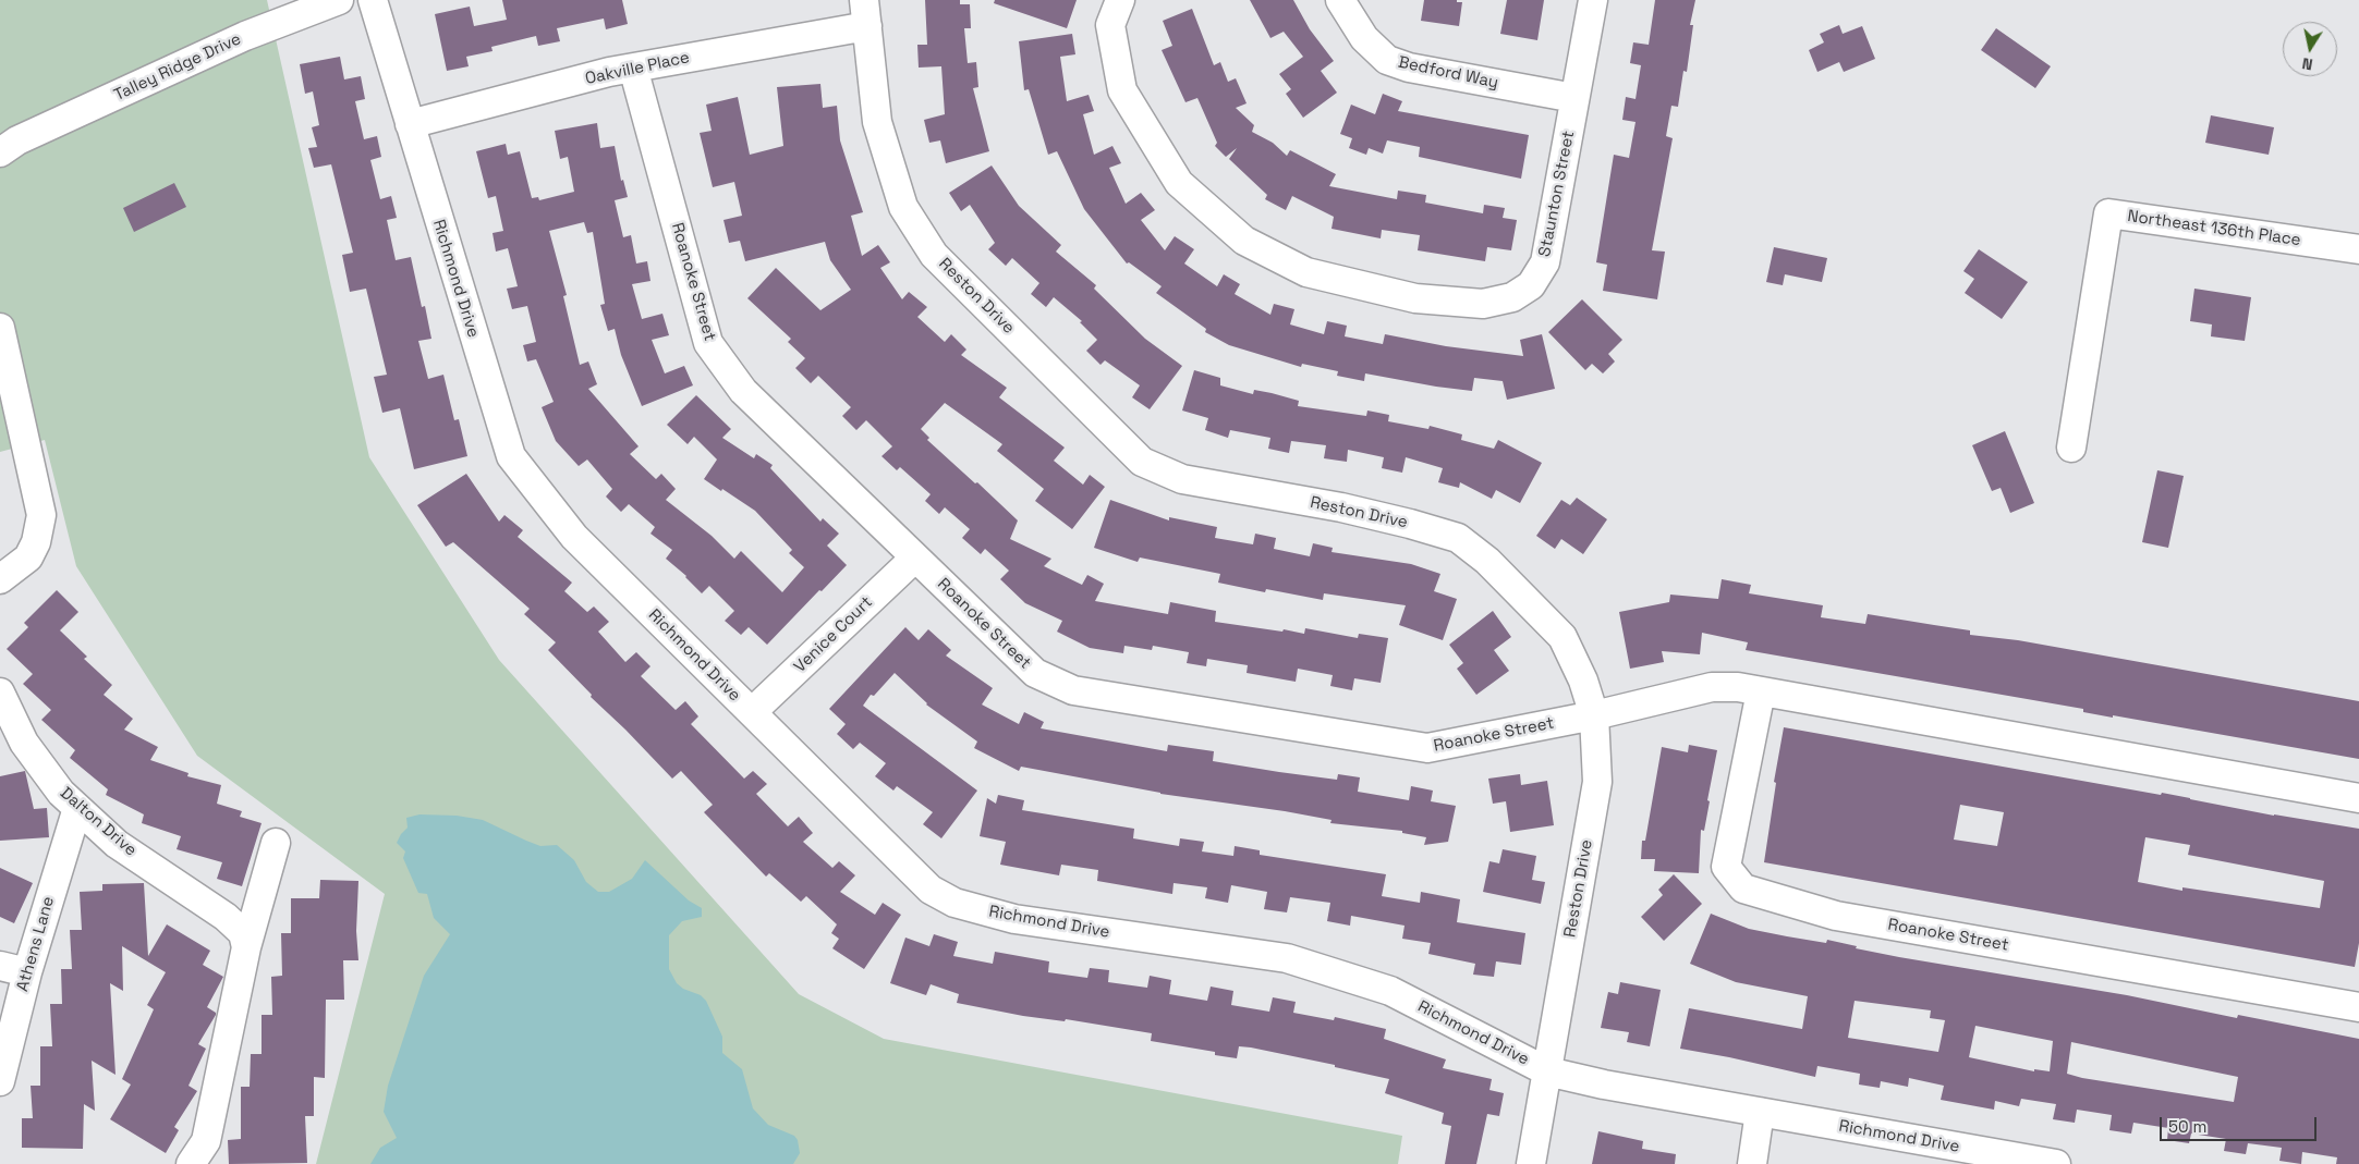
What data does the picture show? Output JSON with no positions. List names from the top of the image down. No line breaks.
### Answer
{"streets":{"street":["Talley Ridge Drive","Oakville Place","Bedford Way","Staunton Street","Northeast 136th Place","Richmond Drive","Roanoke Street","Reston Drive","Venice Court","Dalton Drive","Athens Lane"]},"crossings":[["Oakville Place","Richmond Drive"],["Oakville Place","Roanoke Street"],["Oakville Place","Reston Drive"],["Bedford Way","Staunton Street"],["Richmond Drive","Reston Drive"],["Richmond Drive","Venice Court"],["Roanoke Street","Reston Drive"],["Roanoke Street","Venice Court"],["Dalton Drive","Athens Lane"]],"scale_bar":"50 m","north":"bottom"}
